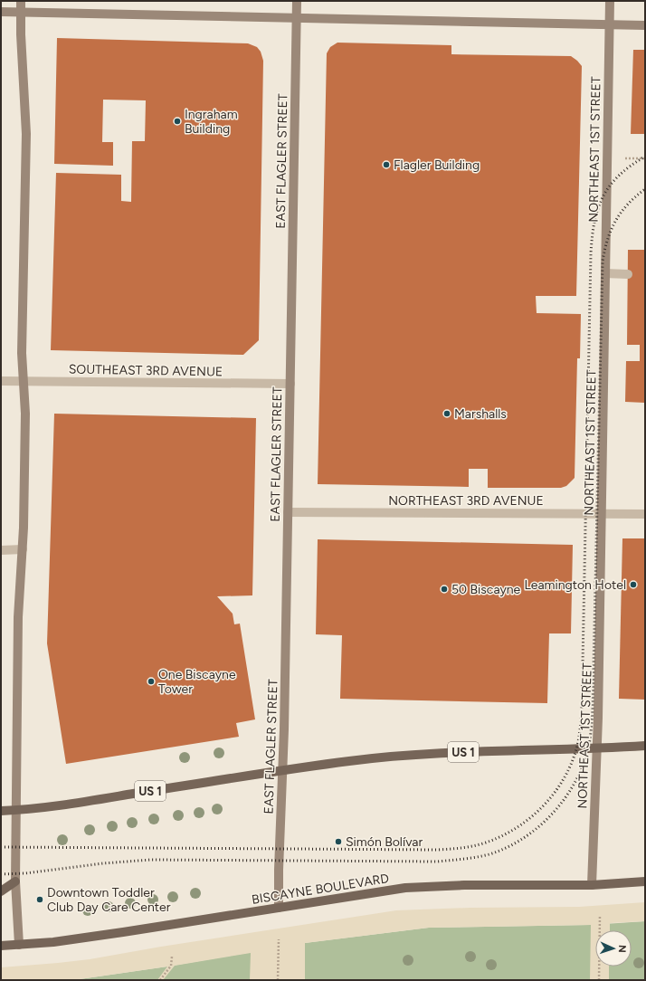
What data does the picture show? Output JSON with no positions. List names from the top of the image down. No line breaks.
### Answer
{"streets":{"main road":["NORTHEAST 1ST STREET","EAST FLAGLER STREET","US 1","BISCAYNE BOULEVARD"],"street":["SOUTHEAST 3RD AVENUE","NORTHEAST 3RD AVENUE"]},"crossings":[["NORTHEAST 1ST STREET","NORTHEAST 3RD AVENUE"],["NORTHEAST 1ST STREET","US 1"],["NORTHEAST 1ST STREET","BISCAYNE BOULEVARD"],["EAST FLAGLER STREET","SOUTHEAST 3RD AVENUE"],["EAST FLAGLER STREET","NORTHEAST 3RD AVENUE"],["EAST FLAGLER STREET","US 1"],["EAST FLAGLER STREET","BISCAYNE BOULEVARD"]],"places":["Ingraham Building","Flagler Building","Marshalls","Leamington Hotel","50 Biscayne","One Biscayne Tower","Simón Bolívar","Downtown Toddler Club Day Care Center"],"north":"right"}
